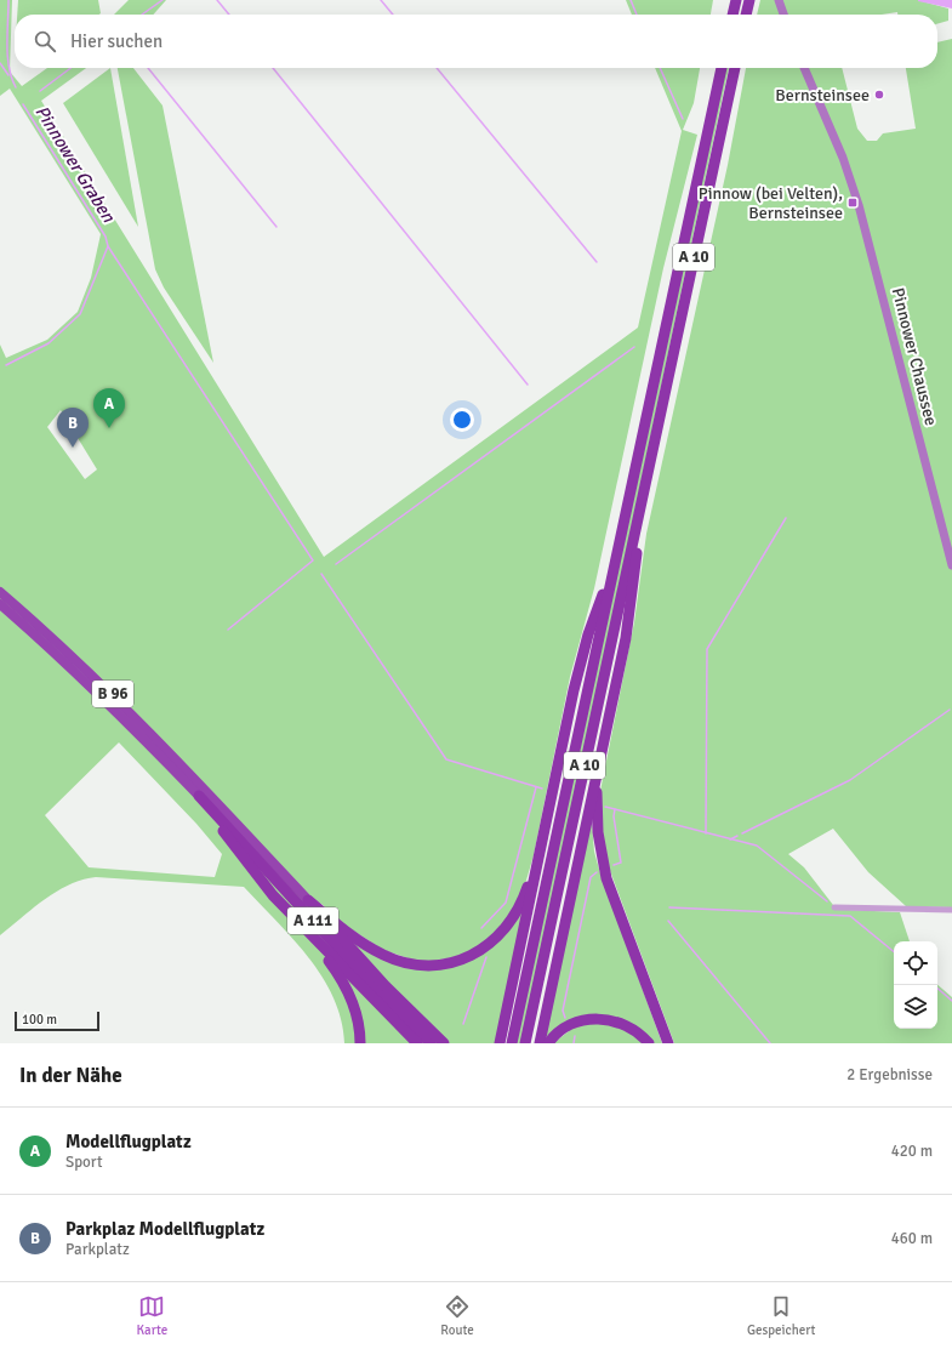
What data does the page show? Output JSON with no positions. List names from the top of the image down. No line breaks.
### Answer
{"streets":{"highway":["A 10","B 96","A 111"],"main road":["Pinnower Chaussee"]},"crossings":[["B 96","A 111"]],"water":["Pinnower Graben"],"places":{"other":["Bernsteinsee"],"transit":["Pinnow (bei Velten), Bernsteinsee"]},"scale_bar":"100 m","page":{"search":"Hier suchen","pins":["A","B"],"scale":"100 m","heading":["In der Nähe","2 Ergebnisse"],"list":[{"mark":"A","name":"Modellflugplatz","note":"Sport","value":"420 m"},{"mark":"B","name":"Parkplaz Modellflugplatz","note":"Parkplatz","value":"460 m"}],"nav":["Karte","Route","Gespeichert"]}}
